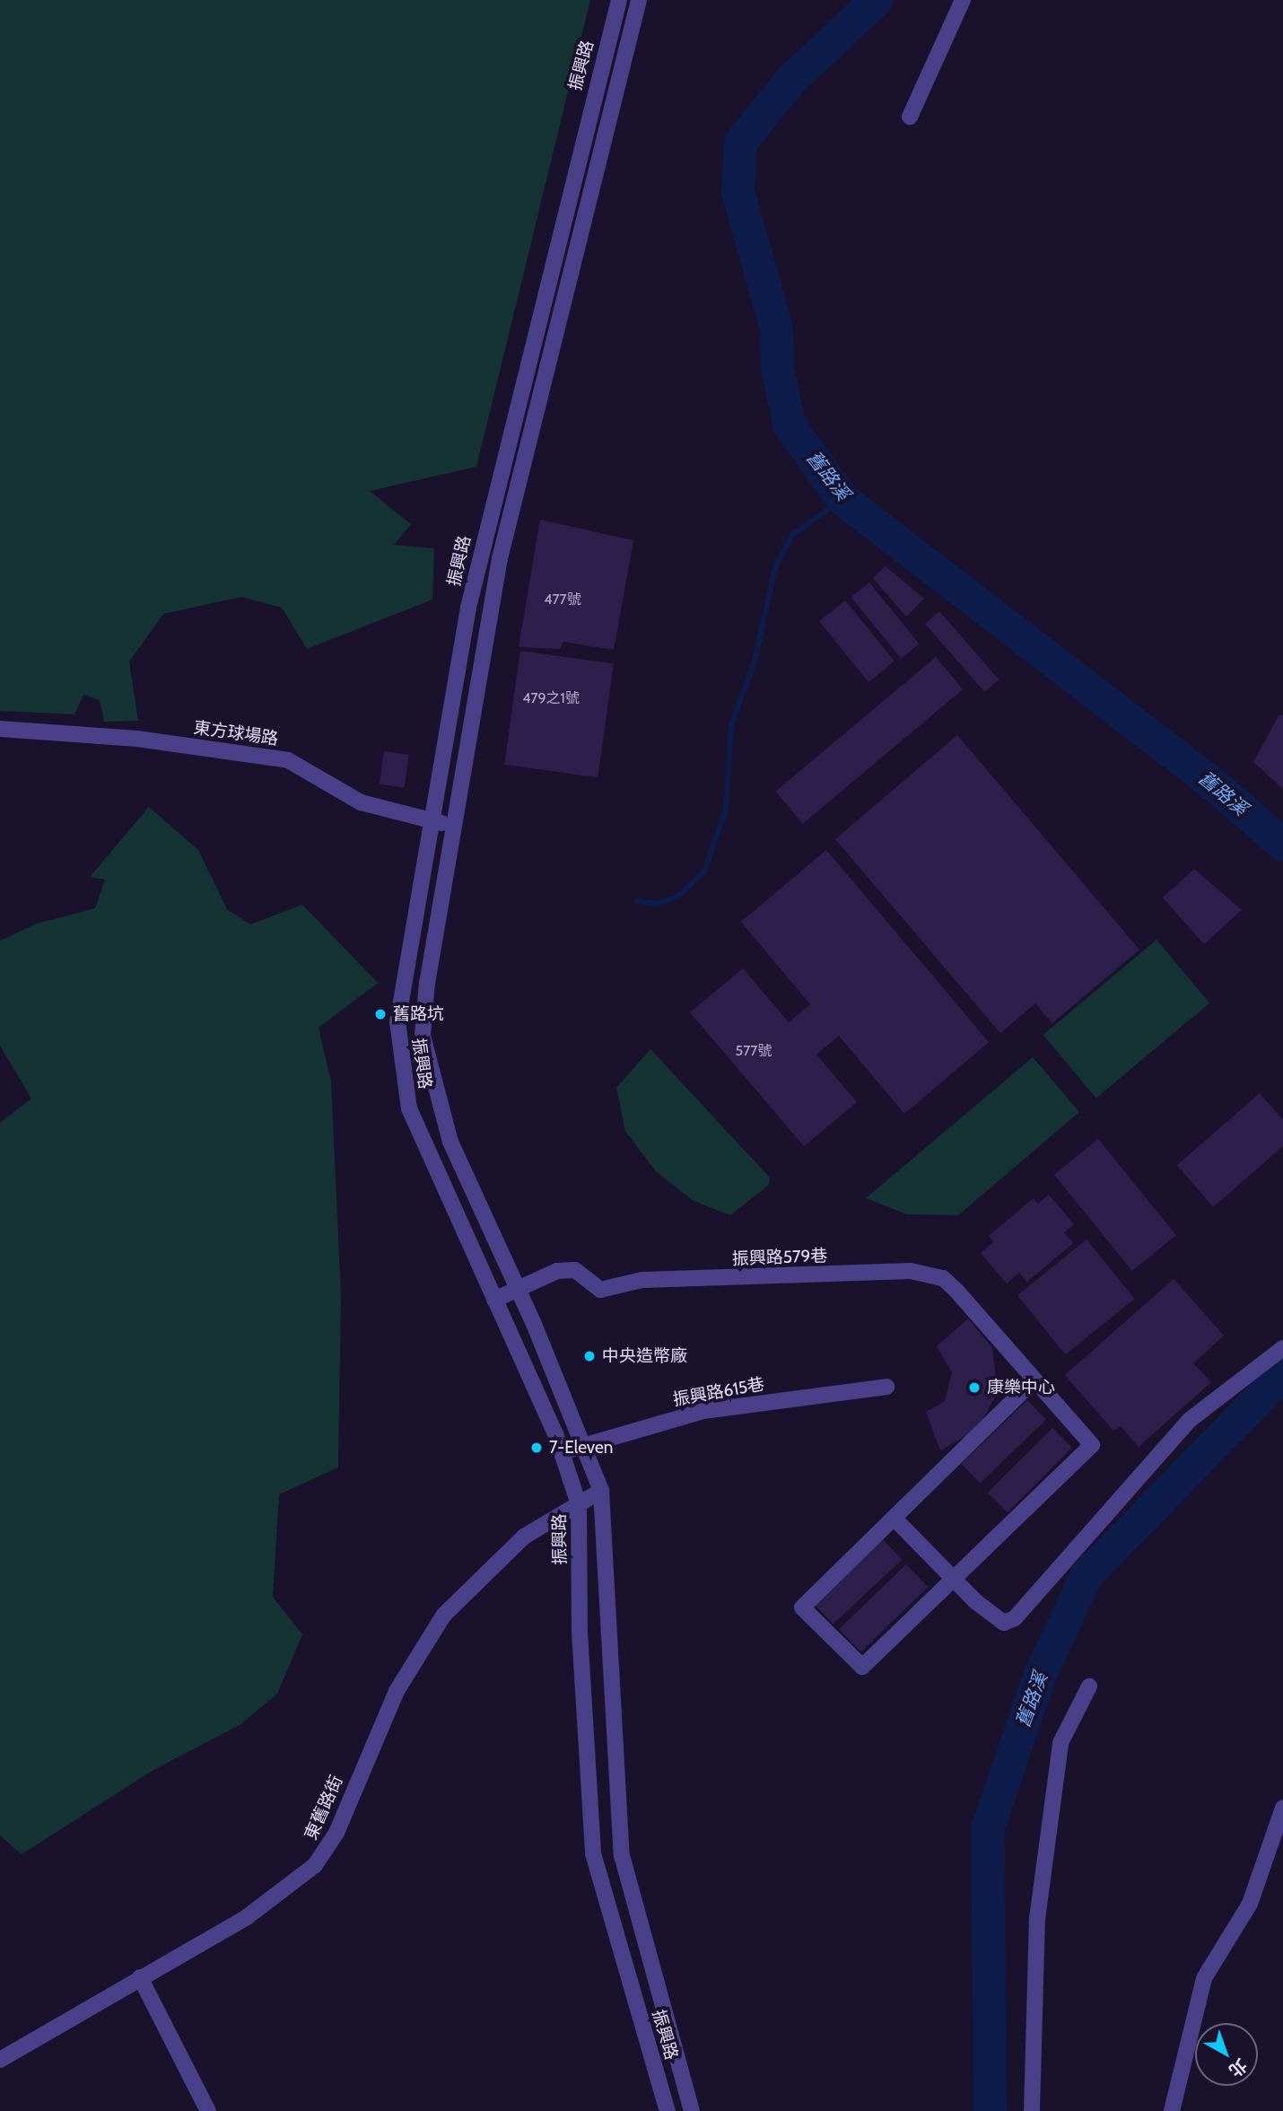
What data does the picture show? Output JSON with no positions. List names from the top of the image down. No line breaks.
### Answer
{"streets":{"street":["振興路","東方球場路","振興路579巷","振興路615巷","東舊路街"]},"crossings":[["振興路","東方球場路"],["振興路","振興路579巷"],["振興路","振興路615巷"],["振興路","東舊路街"]],"water":["舊路溪"],"places":["舊路坑","中央造幣廠","康樂中心","7-Eleven"],"house_numbers":["477號","479之1號","577號"],"north":"bottom right"}
